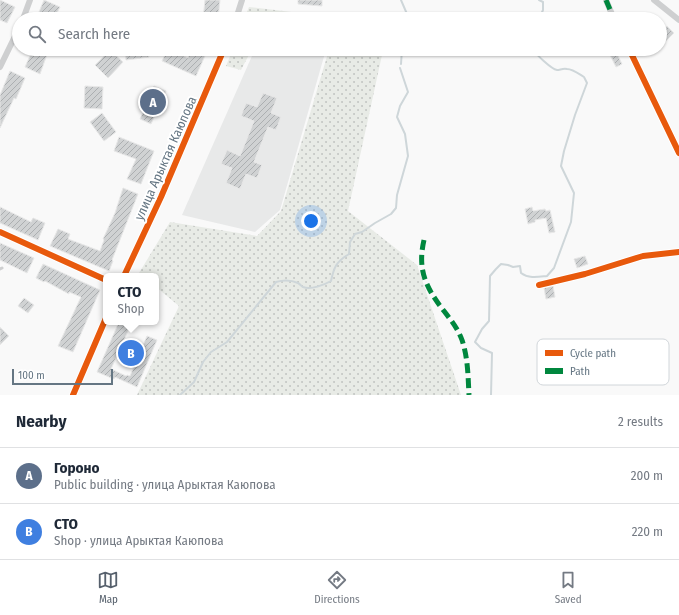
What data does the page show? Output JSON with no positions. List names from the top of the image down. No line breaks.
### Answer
{"streets":{"street":["улица Арыктая Каюпова"]},"legend":["Cycle path","Path"],"scale_bar":"100 m","page":{"search":"Search here","pins":["A","B"],"popup":["СТО","Shop"],"scale":"100 m","heading":["Nearby","2 results"],"list":[{"mark":"A","name":"Гороно","note":"Public building · улица Арыктая Каюпова","value":"200 m"},{"mark":"B","name":"СТО","note":"Shop · улица Арыктая Каюпова","value":"220 m"}],"nav":["Map","Directions","Saved"]}}
